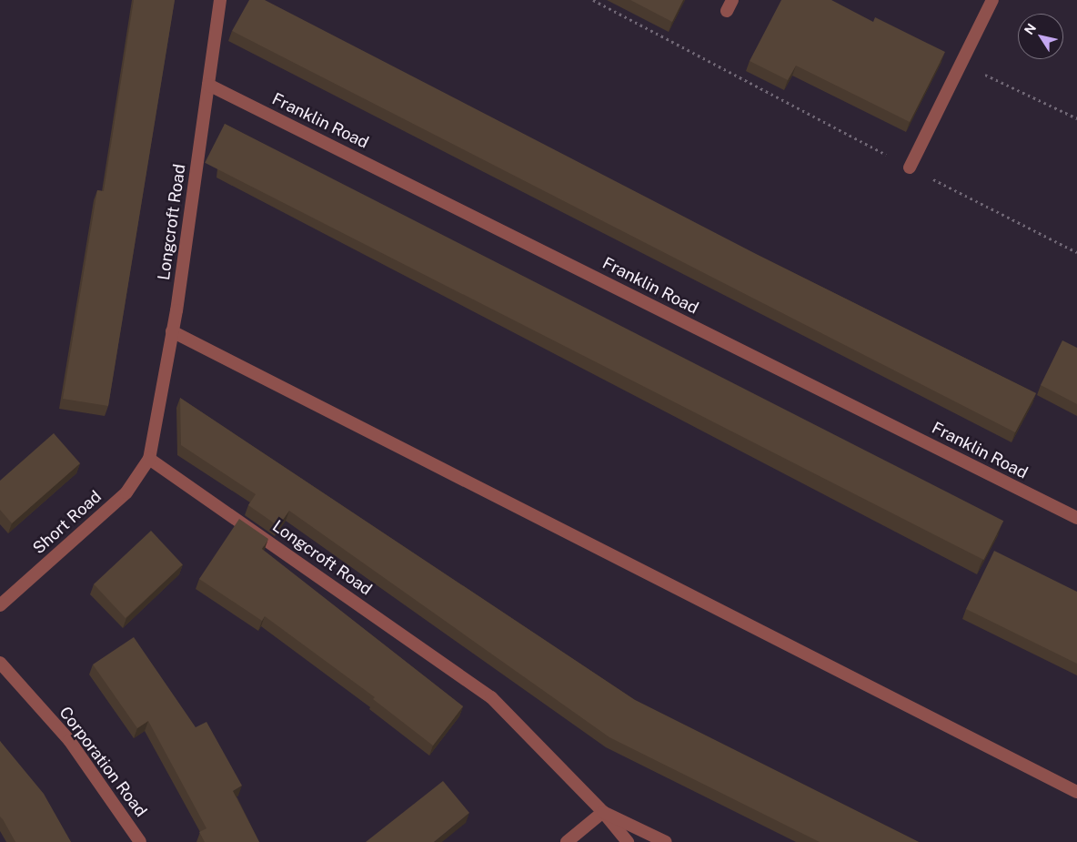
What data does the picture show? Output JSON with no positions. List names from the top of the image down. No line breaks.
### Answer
{"streets":{"street":["Franklin Road","Longcroft Road","Short Road","Corporation Road"]},"crossings":[["Franklin Road","Longcroft Road"],["Longcroft Road","Short Road"]],"north":"top left"}
